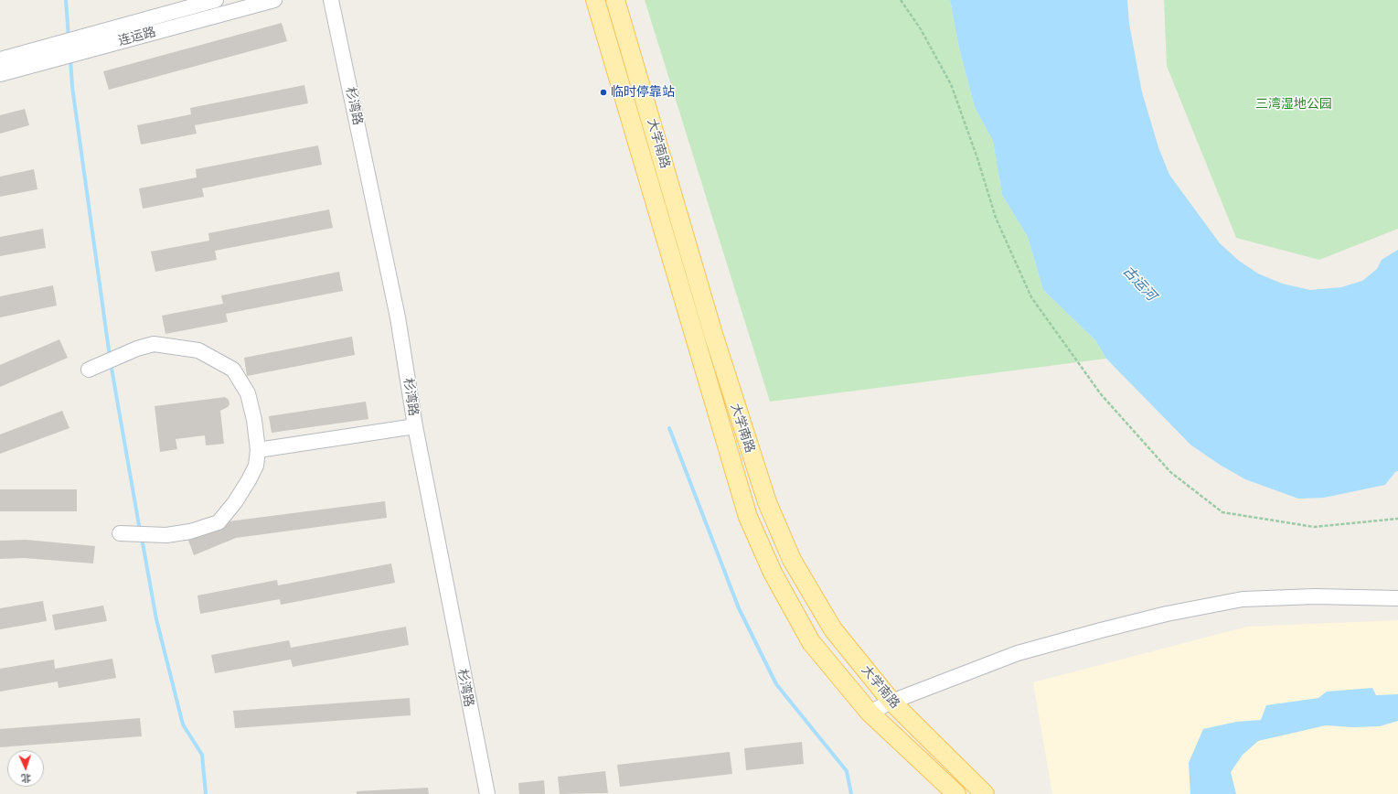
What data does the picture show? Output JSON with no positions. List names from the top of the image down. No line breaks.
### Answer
{"streets":{"main road":["大学南路"],"street":["连运路","杉湾路"]},"water":["古运河"],"parks":["三湾湿地公园"],"places":["临时停靠站"],"north":"bottom"}
